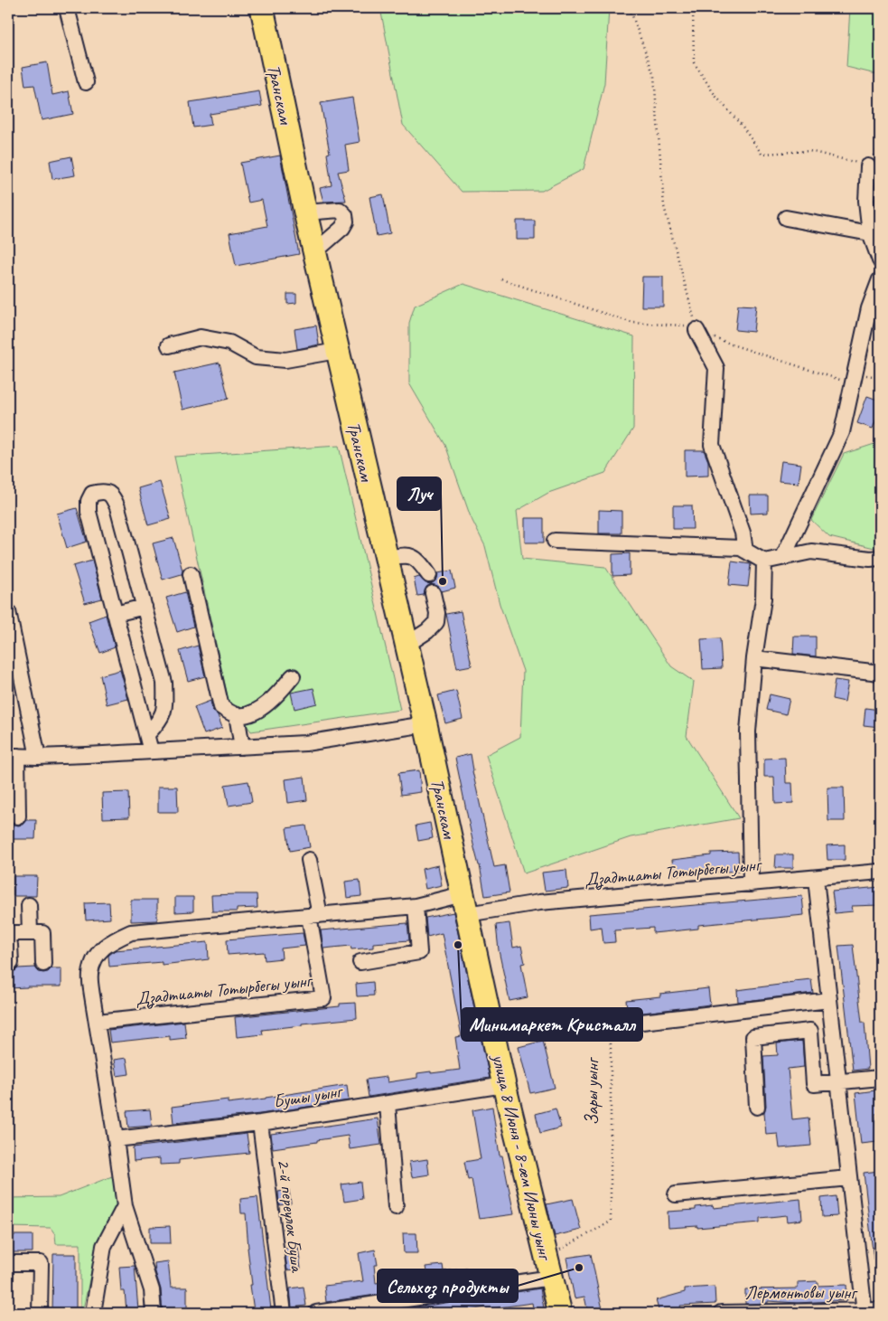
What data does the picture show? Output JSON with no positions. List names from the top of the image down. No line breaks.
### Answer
{"streets":{"highway":["Транскам","улица 8 Июня - 8-ӕм Июны уынг"],"street":["Дзадтиаты Тотырбегы уынг","Бушы уынг","2-й переулок Буша","Лермонтовы уынг"],"path":["Зары уынг"]},"crossings":[["Транскам","Дзадтиаты Тотырбегы уынг"],["Транскам","улица 8 Июня - 8-ӕм Июны уынг"],["Дзадтиаты Тотырбегы уынг","Бушы уынг"],["Дзадтиаты Тотырбегы уынг","улица 8 Июня - 8-ӕм Июны уынг"],["Зары уынг","улица 8 Июня - 8-ӕм Июны уынг"],["Бушы уынг","улица 8 Июня - 8-ӕм Июны уынг"],["Бушы уынг","2-й переулок Буша"]],"places":["Луч","Минимаркет Кристалл","Сельхоз продукты"]}
